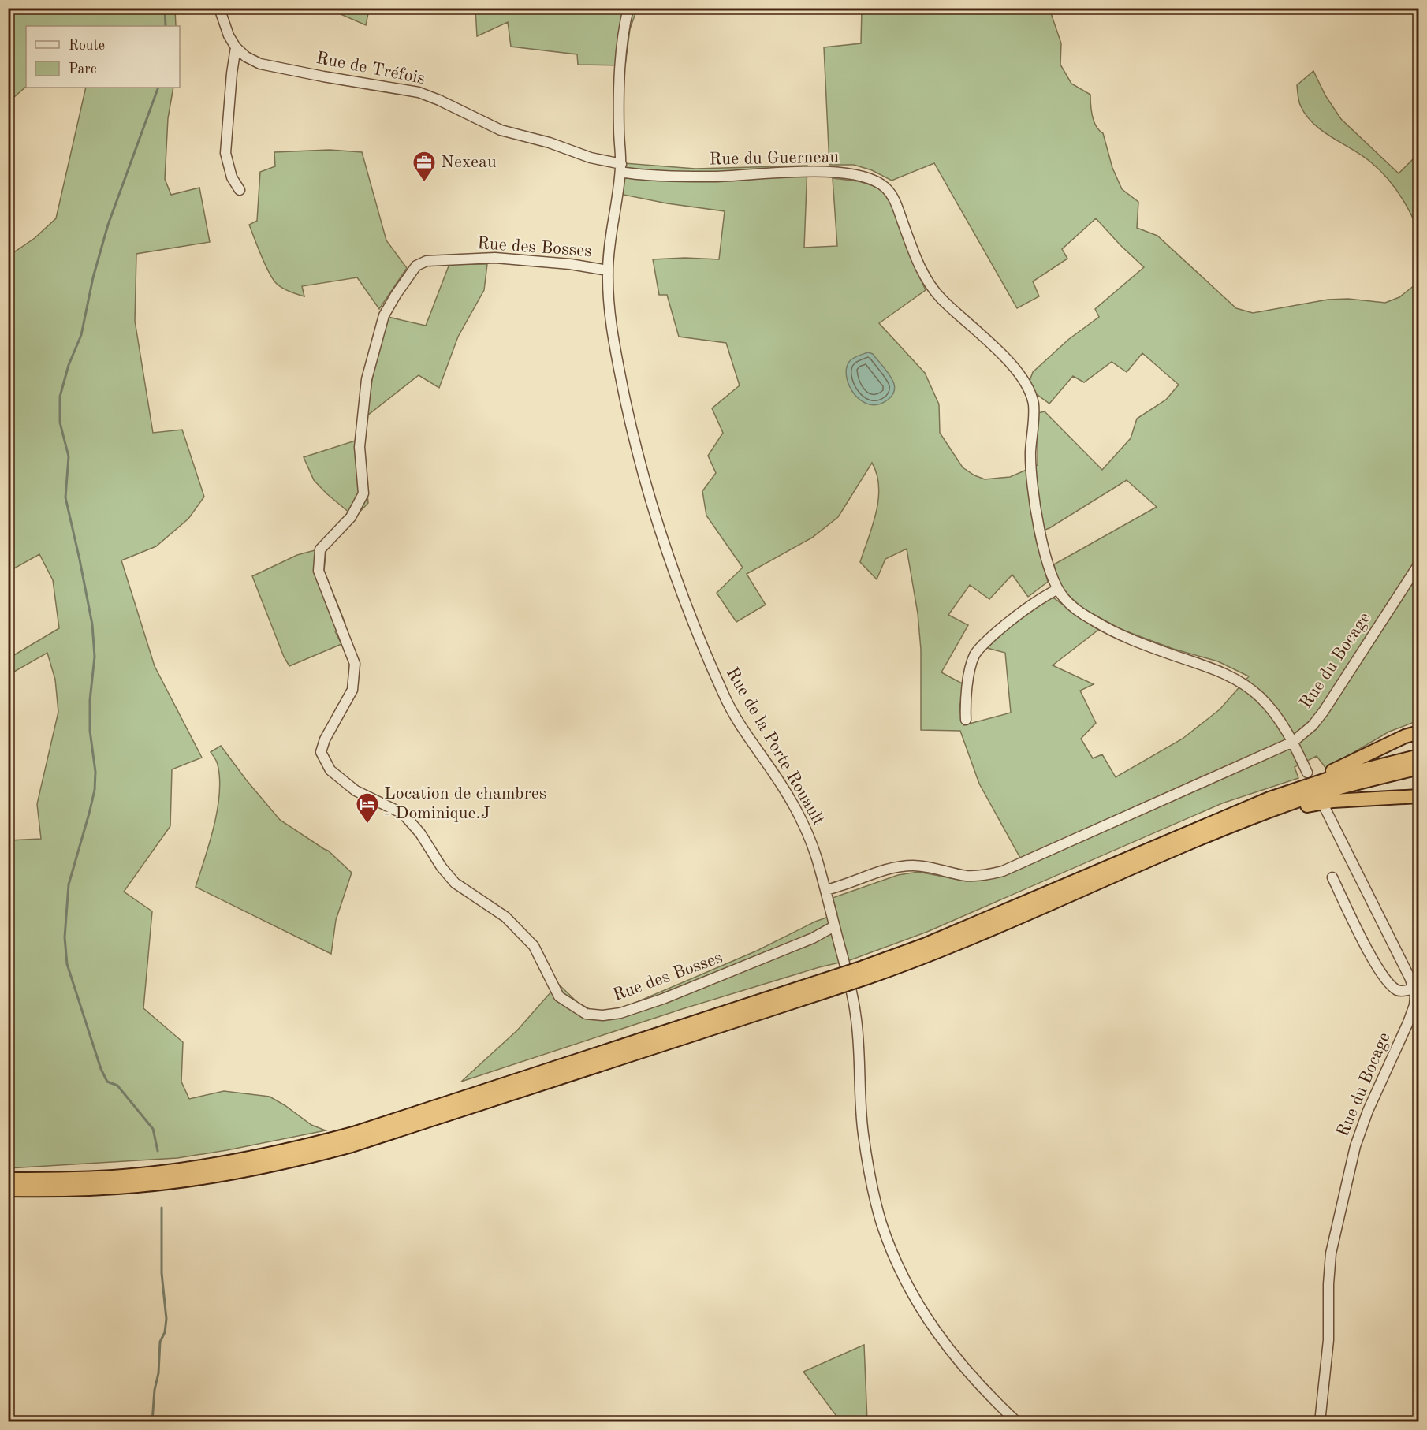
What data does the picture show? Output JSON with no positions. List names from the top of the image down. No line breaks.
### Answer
{"streets":{"street":["Rue de Tréfois","Rue du Guerneau","Rue des Bosses","Rue du Bocage","Rue de la Porte Rouault"]},"crossings":[["Rue de Tréfois","Rue du Guerneau"],["Rue de Tréfois","Rue de la Porte Rouault"],["Rue du Guerneau","Rue de la Porte Rouault"],["Rue des Bosses","Rue de la Porte Rouault"],["Rue du Bocage","Rue de la Porte Rouault"]],"places":{"office":["Nexeau"],"hotel":["Location de chambres - Dominique.J"]},"legend":["Route","Parc"]}
